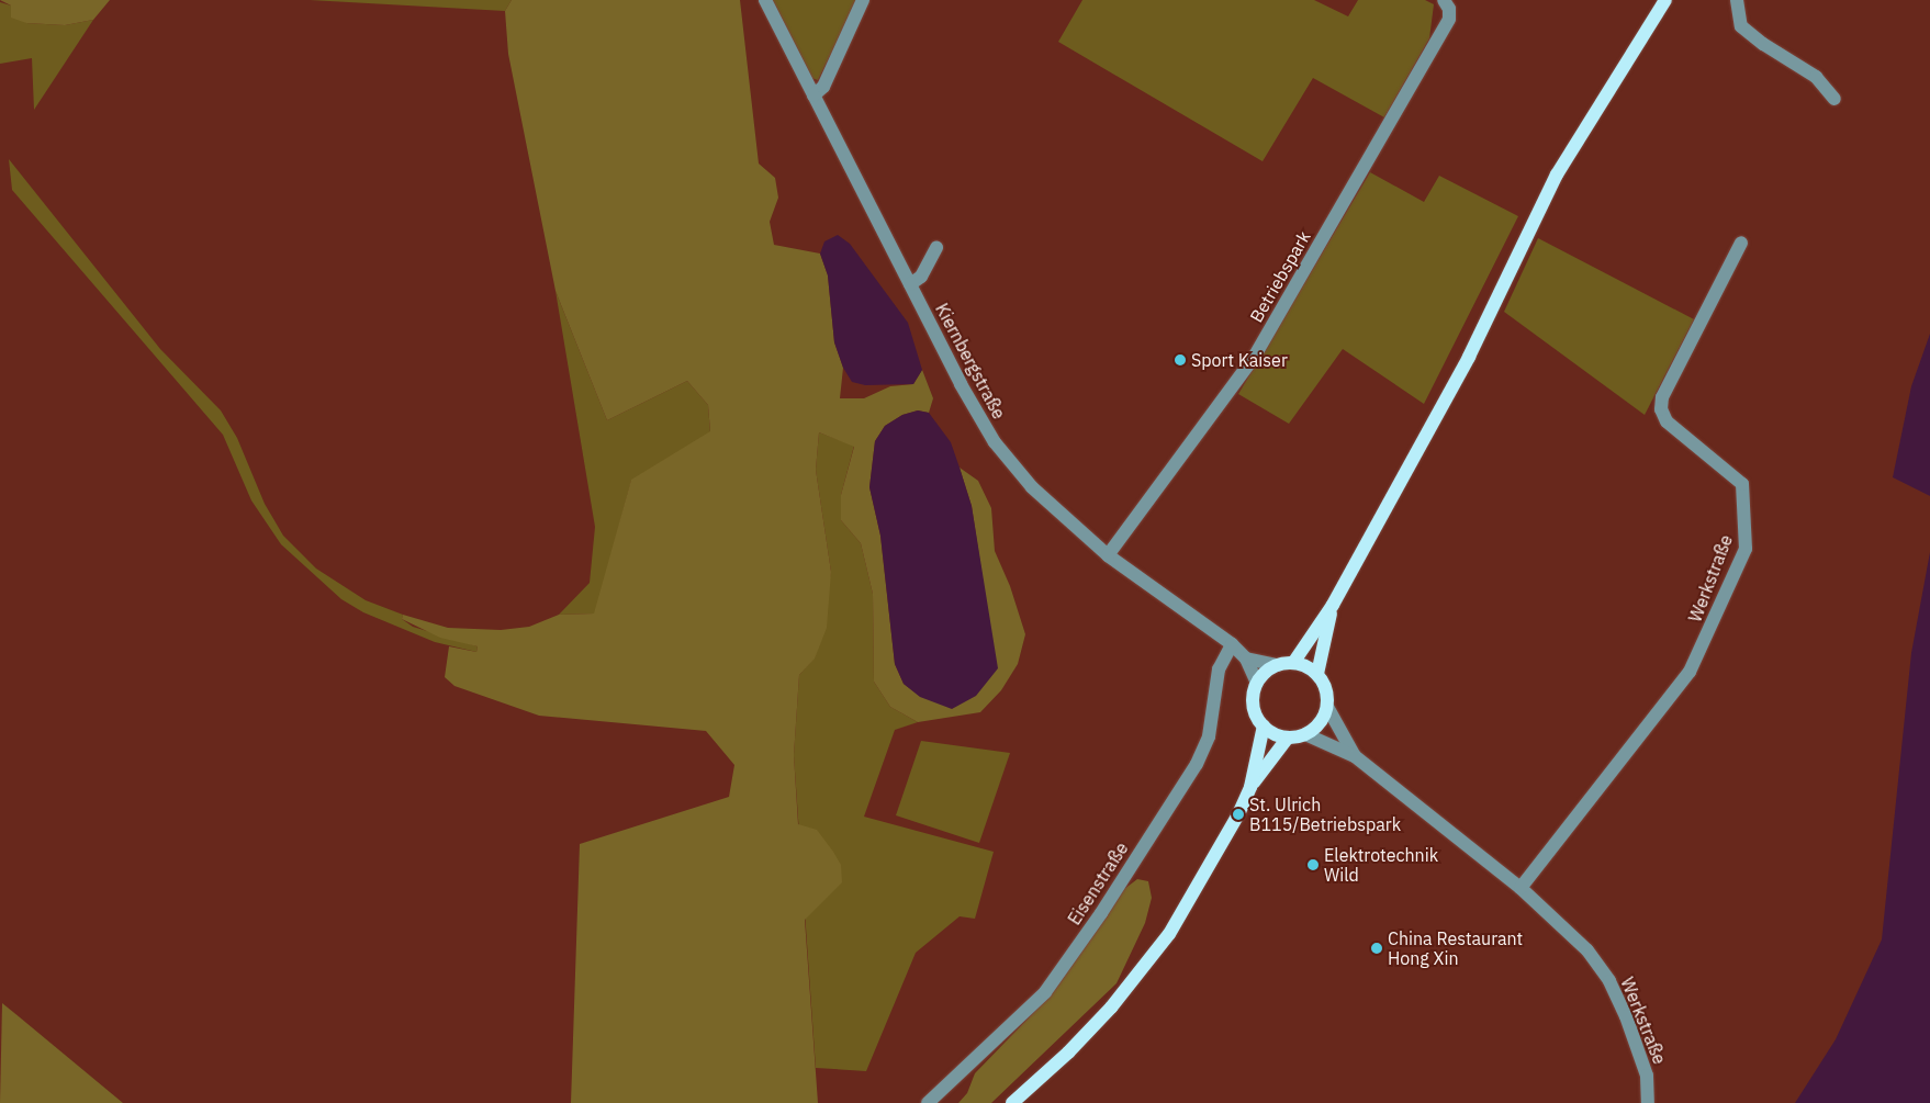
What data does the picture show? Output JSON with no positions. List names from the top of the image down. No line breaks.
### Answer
{"streets":{"street":["Betriebspark","Kiernbergstraße","Werkstraße","Eisenstraße"]},"crossings":[["Betriebspark","Kiernbergstraße"],["Kiernbergstraße","Werkstraße"],["Kiernbergstraße","Eisenstraße"]],"places":["Sport Kaiser","St. Ulrich B115/Betriebspark","Elektrotechnik Wild","China Restaurant Hong Xin"]}
